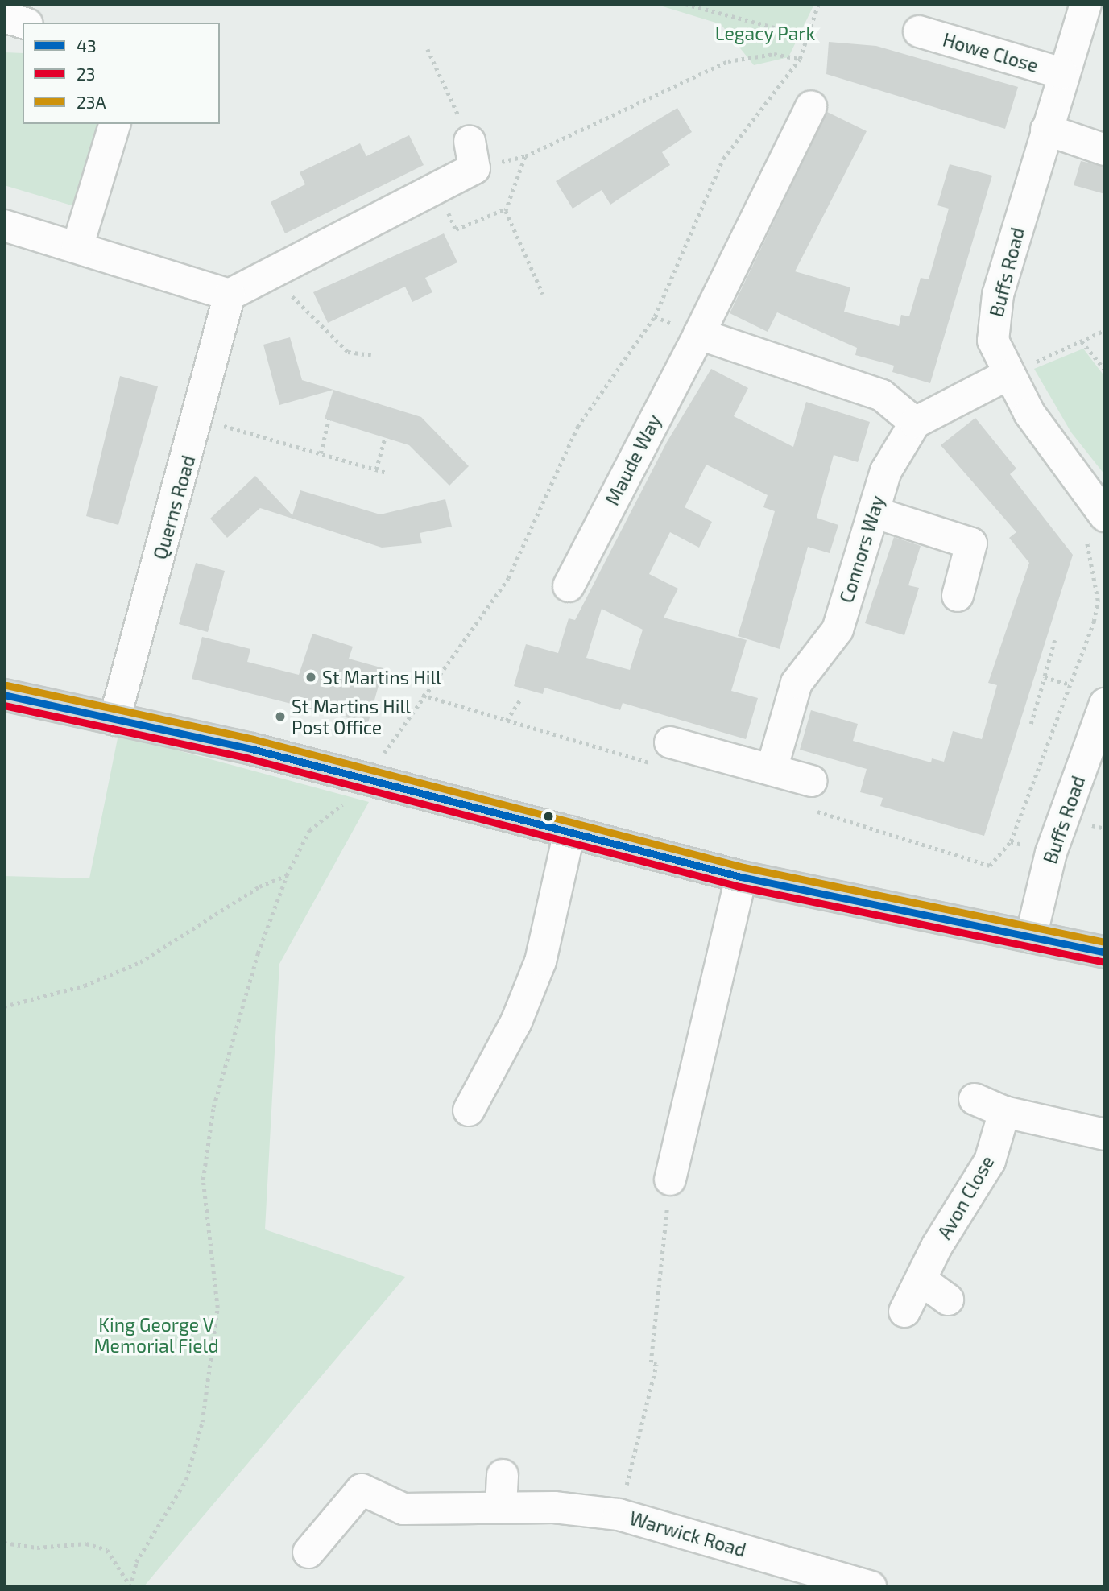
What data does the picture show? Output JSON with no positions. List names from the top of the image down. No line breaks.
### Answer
{"streets":{"street":["Howe Close","Buffs Road","Maude Way","Querns Road","Connors Way","Avon Close","Warwick Road"]},"crossings":[["Howe Close","Buffs Road"]],"parks":["Legacy Park","King George V Memorial Field"],"places":["St Martins Hill","St Martins Hill Post Office"],"lines":["transit line 23A","transit line 43","transit line 23"],"legend":["43","23","23A"]}
